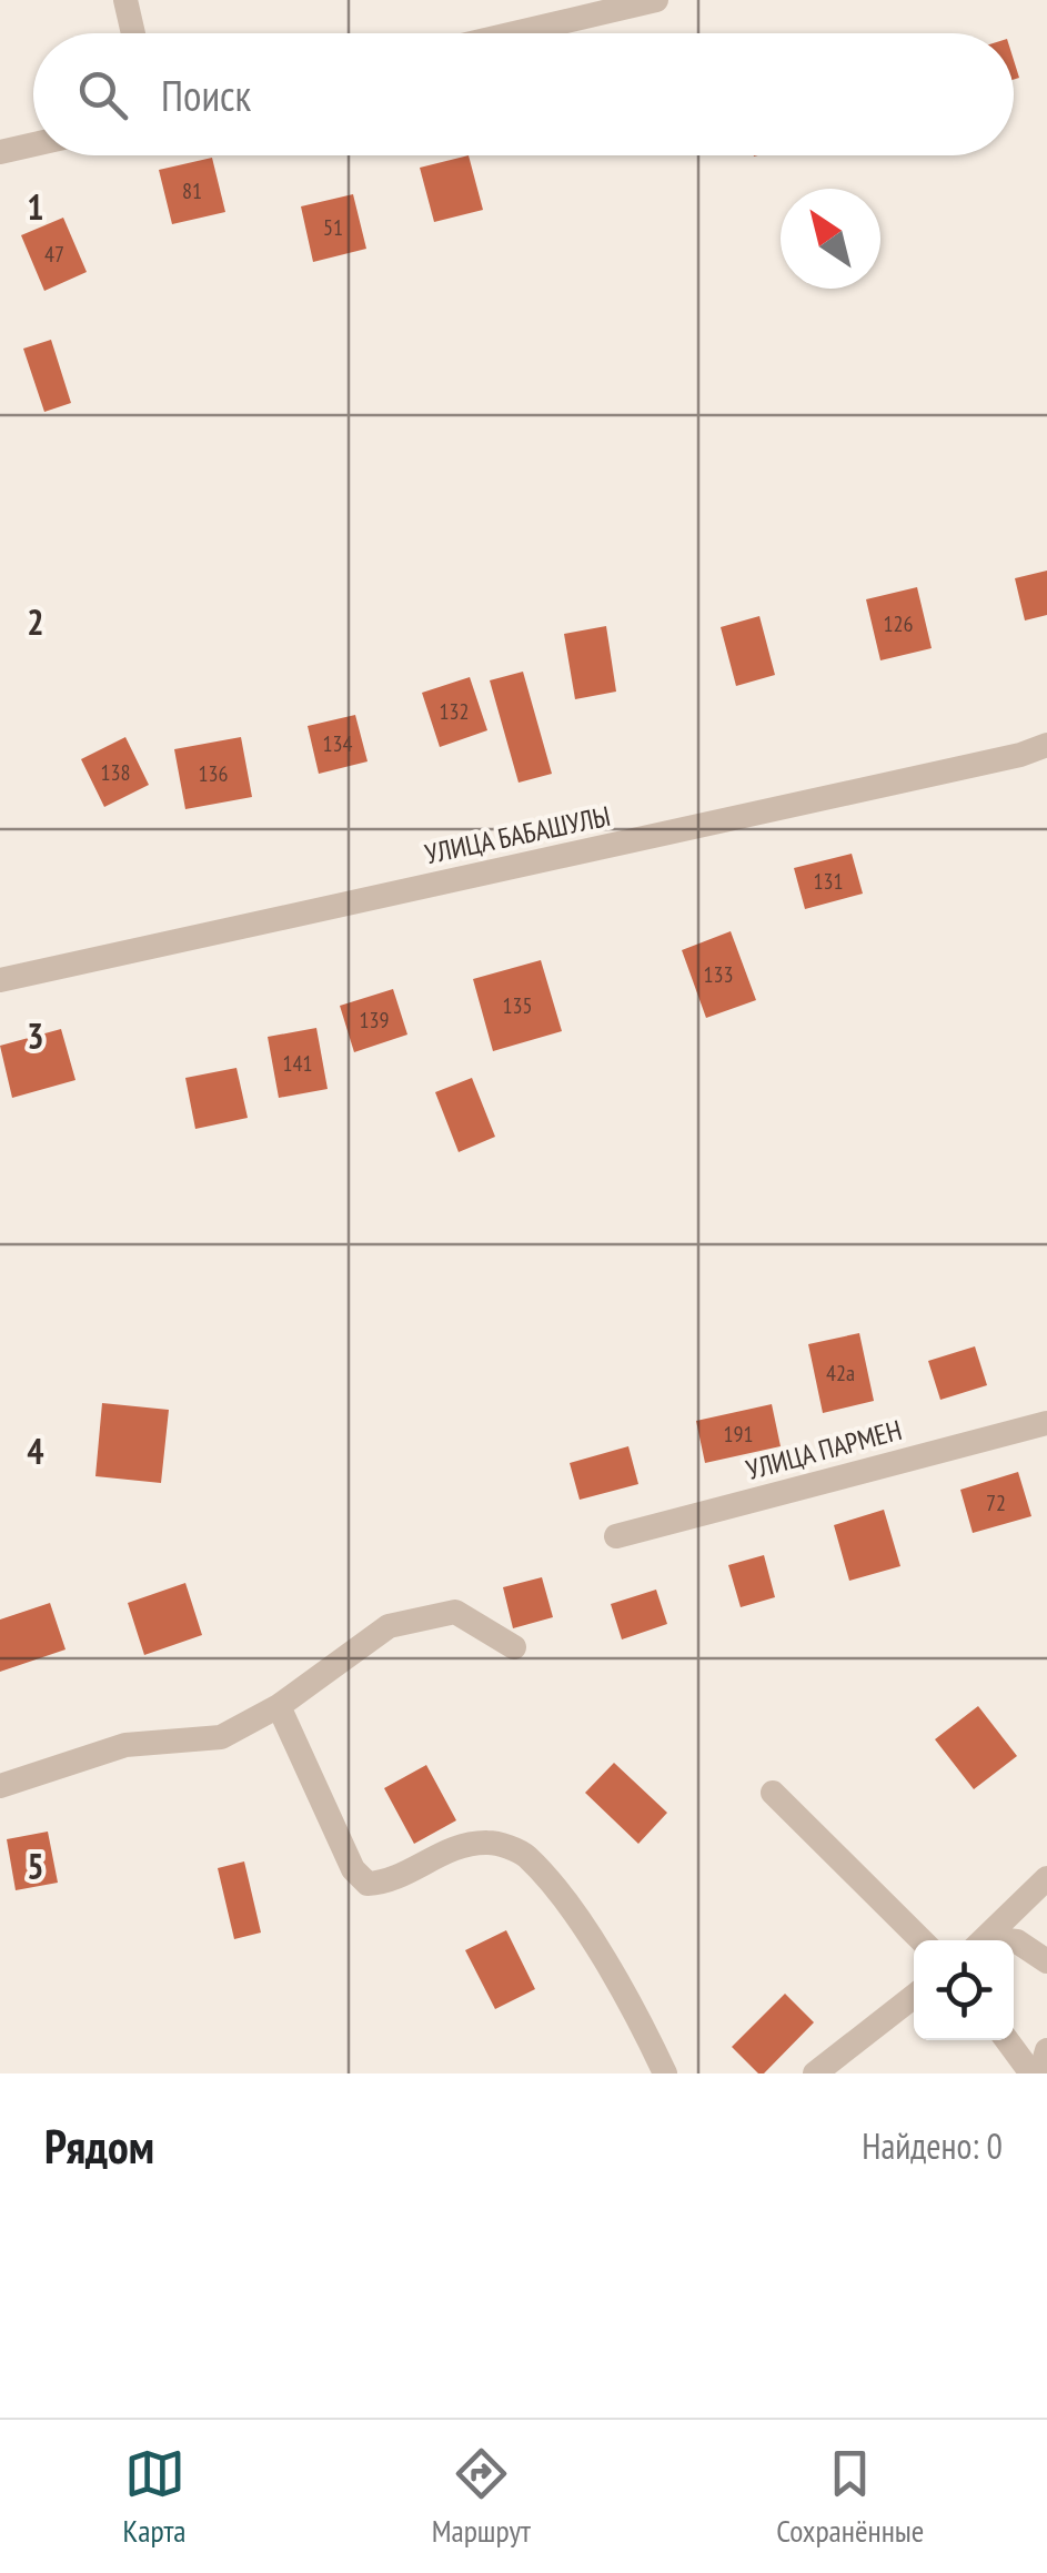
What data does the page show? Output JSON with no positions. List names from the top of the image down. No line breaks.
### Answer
{"streets":{"street":["УЛИЦА БАБАШУЛЫ","УЛИЦА ПАРМЕН"]},"house_numbers":["81","51","47","126","132","134","138","136","131","133","135","139","141","42а","191","72"],"north":"top left","page":{"search":"Поиск","heading":["Рядом","Найдено: 0"],"nav":["Карта","Маршрут","Сохранённые"]},"grid":{"rows":["1","2","3","4","5"]}}
